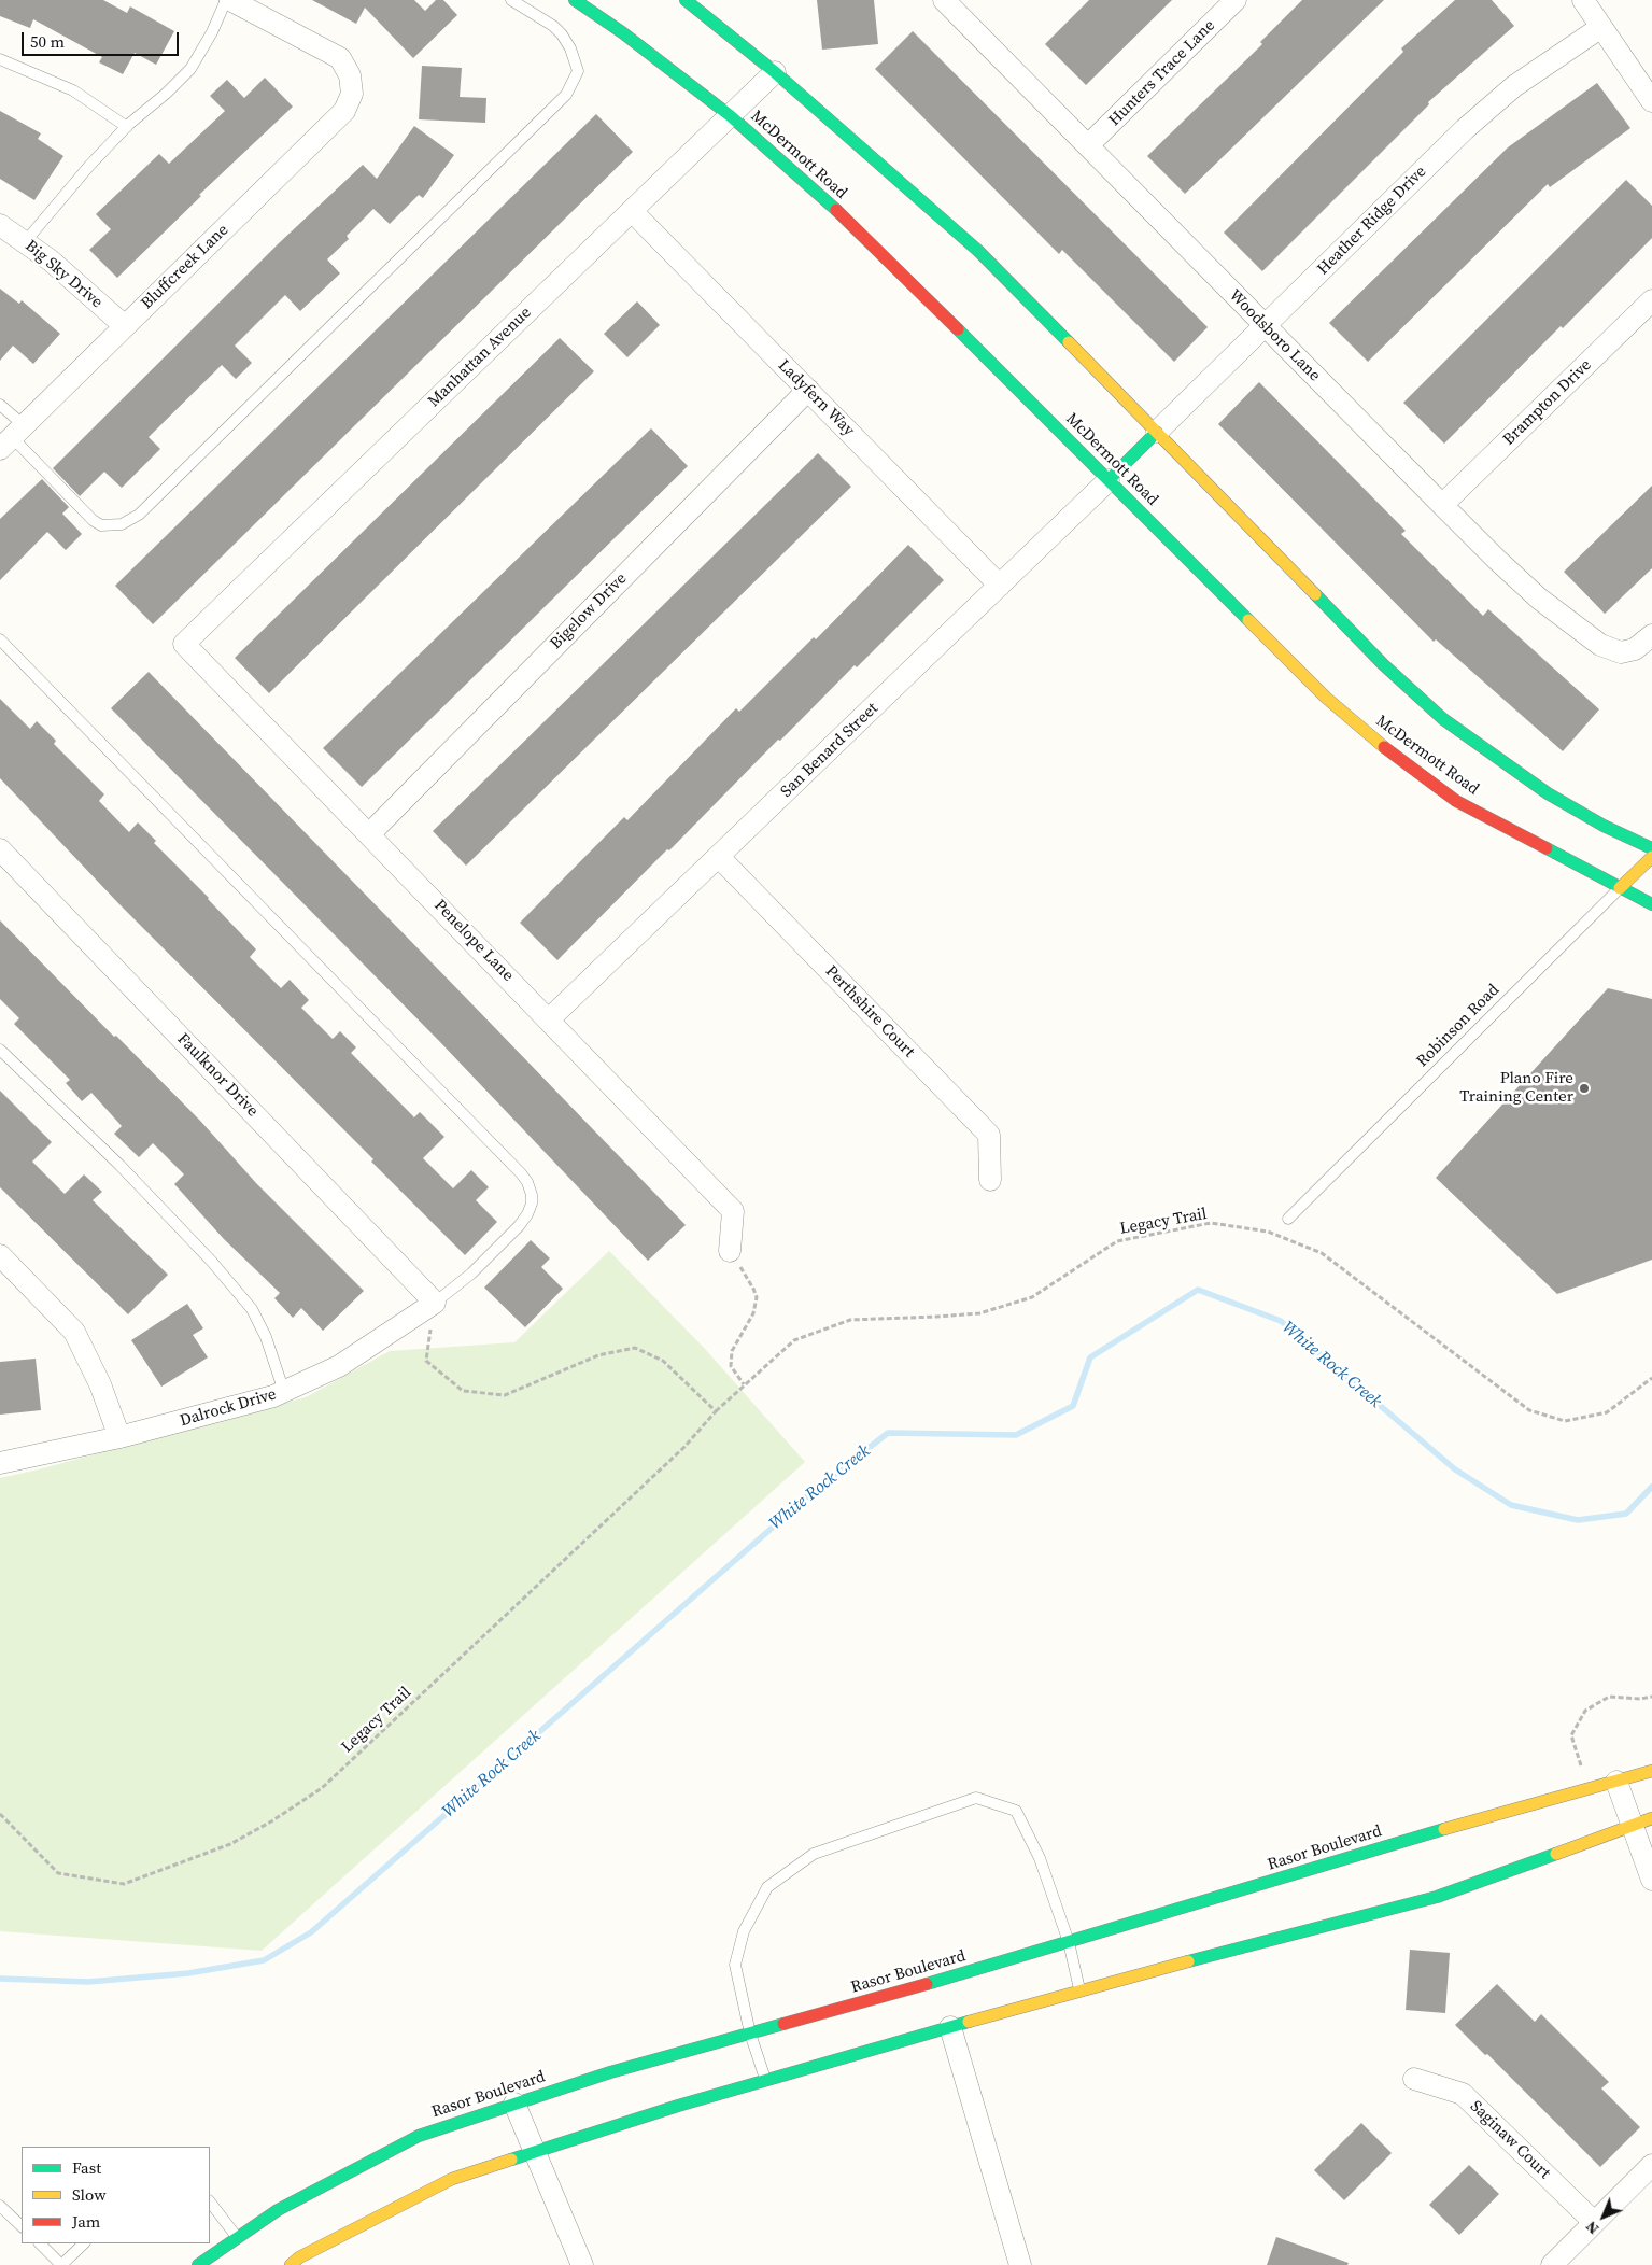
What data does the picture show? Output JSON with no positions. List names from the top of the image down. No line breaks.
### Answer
{"streets":{"main road":["McDermott Road","Robinson Road","Rasor Boulevard"],"street":["Hunters Trace Lane","Heather Ridge Drive","Bluffcreek Lane","Big Sky Drive","Woodsboro Lane","Manhattan Avenue","Ladyfern Way","Brampton Drive","Bigelow Drive","San Benard Street","Penelope Lane","Perthshire Court","Faulknor Drive","Dalrock Drive","Saginaw Court"],"path":["Legacy Trail"]},"crossings":[["Hunters Trace Lane","Woodsboro Lane"],["McDermott Road","Manhattan Avenue"],["McDermott Road","San Benard Street"],["McDermott Road","Robinson Road"],["Heather Ridge Drive","Woodsboro Lane"],["Bluffcreek Lane","Big Sky Drive"],["Woodsboro Lane","Brampton Drive"],["Manhattan Avenue","Ladyfern Way"],["Manhattan Avenue","Penelope Lane"],["Ladyfern Way","Bigelow Drive"],["Ladyfern Way","San Benard Street"],["Bigelow Drive","Penelope Lane"],["San Benard Street","Penelope Lane"],["San Benard Street","Perthshire Court"],["Faulknor Drive","Dalrock Drive"]],"water":["White Rock Creek"],"places":["Plano Fire Training Center"],"legend":["Fast","Slow","Jam"],"scale_bar":"50 m","north":"bottom left"}
